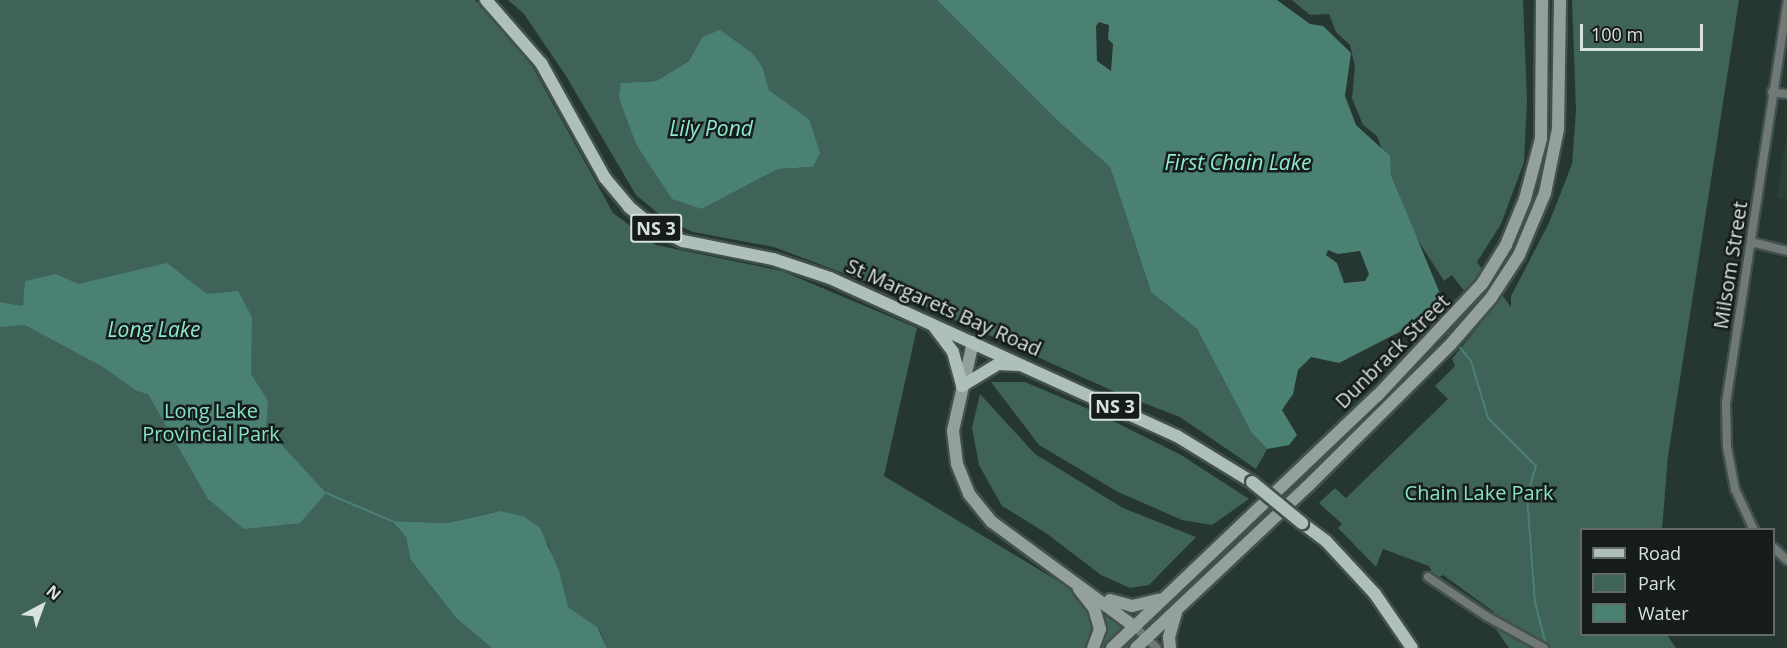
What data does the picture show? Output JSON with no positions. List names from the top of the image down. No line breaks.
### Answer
{"streets":{"main road":["NS 3","St Margarets Bay Road","Dunbrack Street"],"street":["Milsom Street"]},"water":["Lily Pond","First Chain Lake","Long Lake"],"parks":["Long Lake Provincial Park","Chain Lake Park"],"legend":["Road","Park","Water"],"scale_bar":"100 m","north":"top right"}
